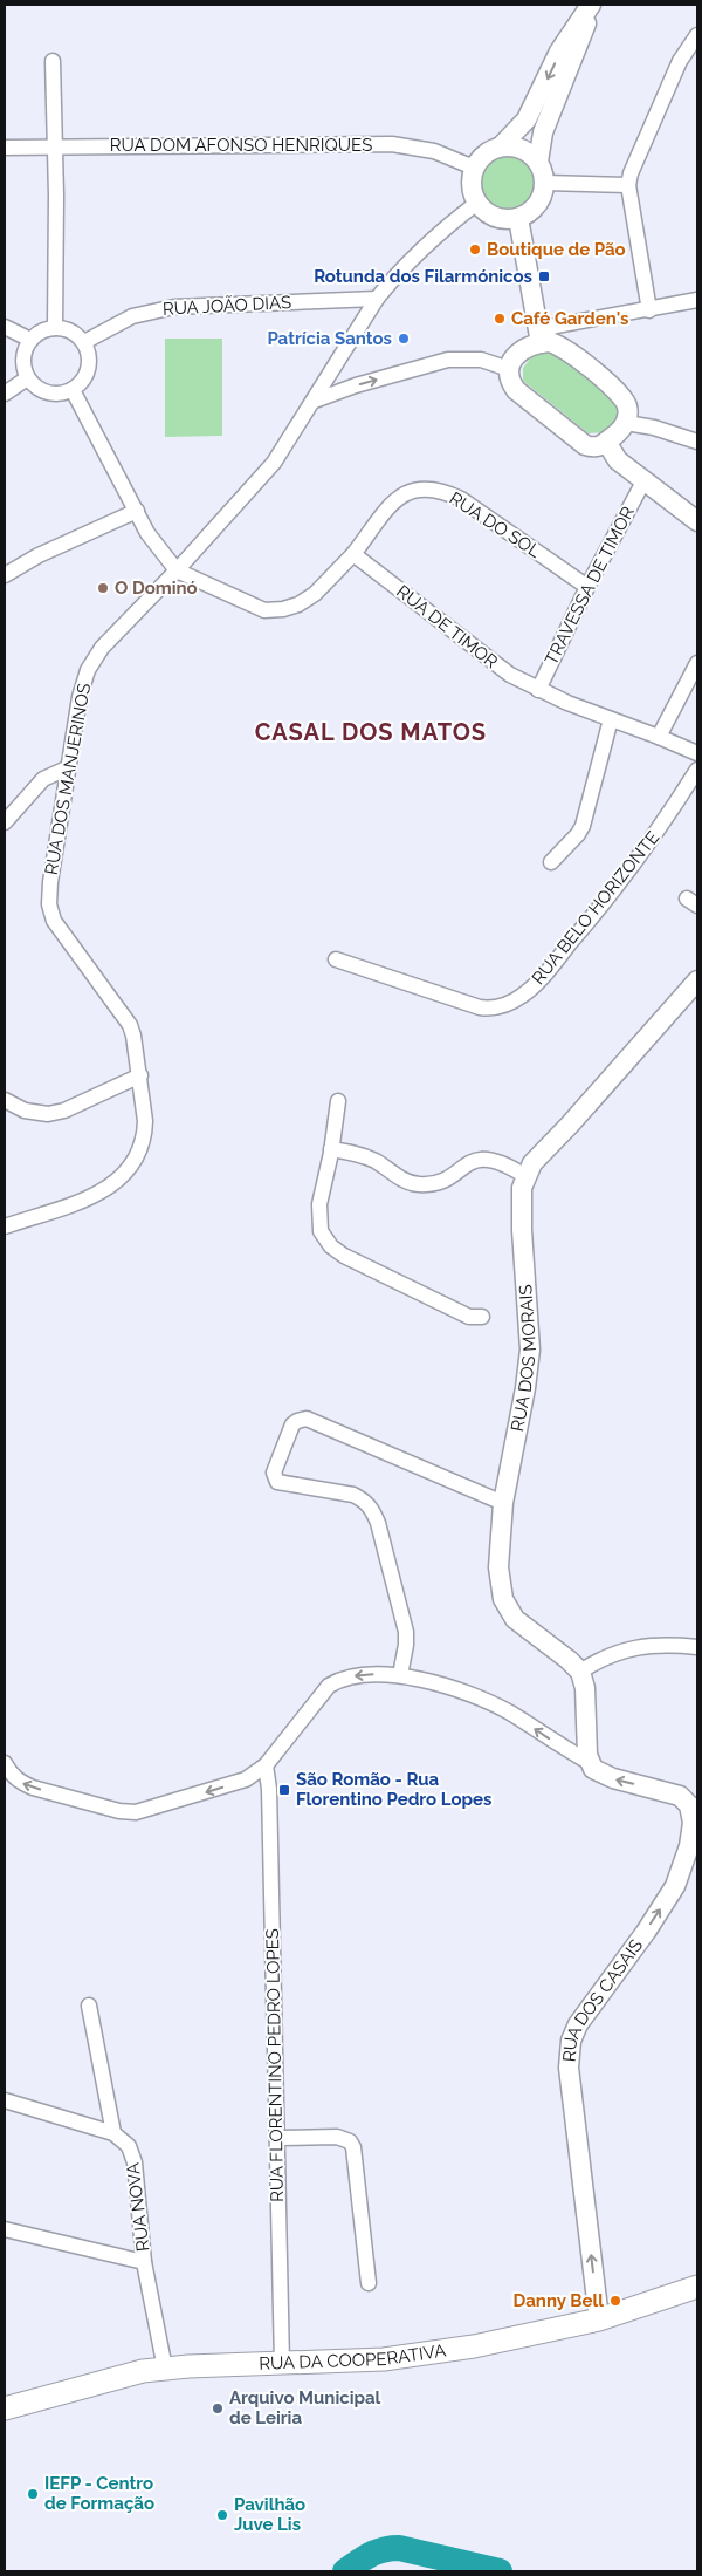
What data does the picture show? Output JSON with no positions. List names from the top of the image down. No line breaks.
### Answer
{"streets":{"main road":["RUA DA COOPERATIVA"],"street":["RUA DOM AFONSO HENRIQUES","RUA JOÃO DIAS","RUA DO SOL","TRAVESSA DE TIMOR","RUA DE TIMOR","RUA DOS MANJERINOS","RUA BELO HORIZONTE","RUA DOS MORAIS","RUA DOS CASAIS","RUA FLORENTINO PEDRO LOPES","RUA NOVA"]},"crossings":[["RUA DOM AFONSO HENRIQUES","RUA DOS MANJERINOS"],["RUA JOÃO DIAS","RUA DOS MANJERINOS"],["RUA DO SOL","TRAVESSA DE TIMOR"],["RUA DO SOL","RUA DE TIMOR"],["TRAVESSA DE TIMOR","RUA DE TIMOR"],["RUA DOS CASAIS","RUA DA COOPERATIVA"],["RUA FLORENTINO PEDRO LOPES","RUA DA COOPERATIVA"],["RUA NOVA","RUA DA COOPERATIVA"]],"one_way":["RUA DOS CASAIS"],"districts":["CASAL DOS MATOS"],"places":{"other":["Boutique de Pão","Café Garden's","Patrícia Santos","O Dominó","Danny Bell","Arquivo Municipal de Leiria","IEFP - Centro de Formação","Pavilhão Juve Lis"],"transit":["Rotunda dos Filarmónicos","São Romão - Rua Florentino Pedro Lopes"]}}
